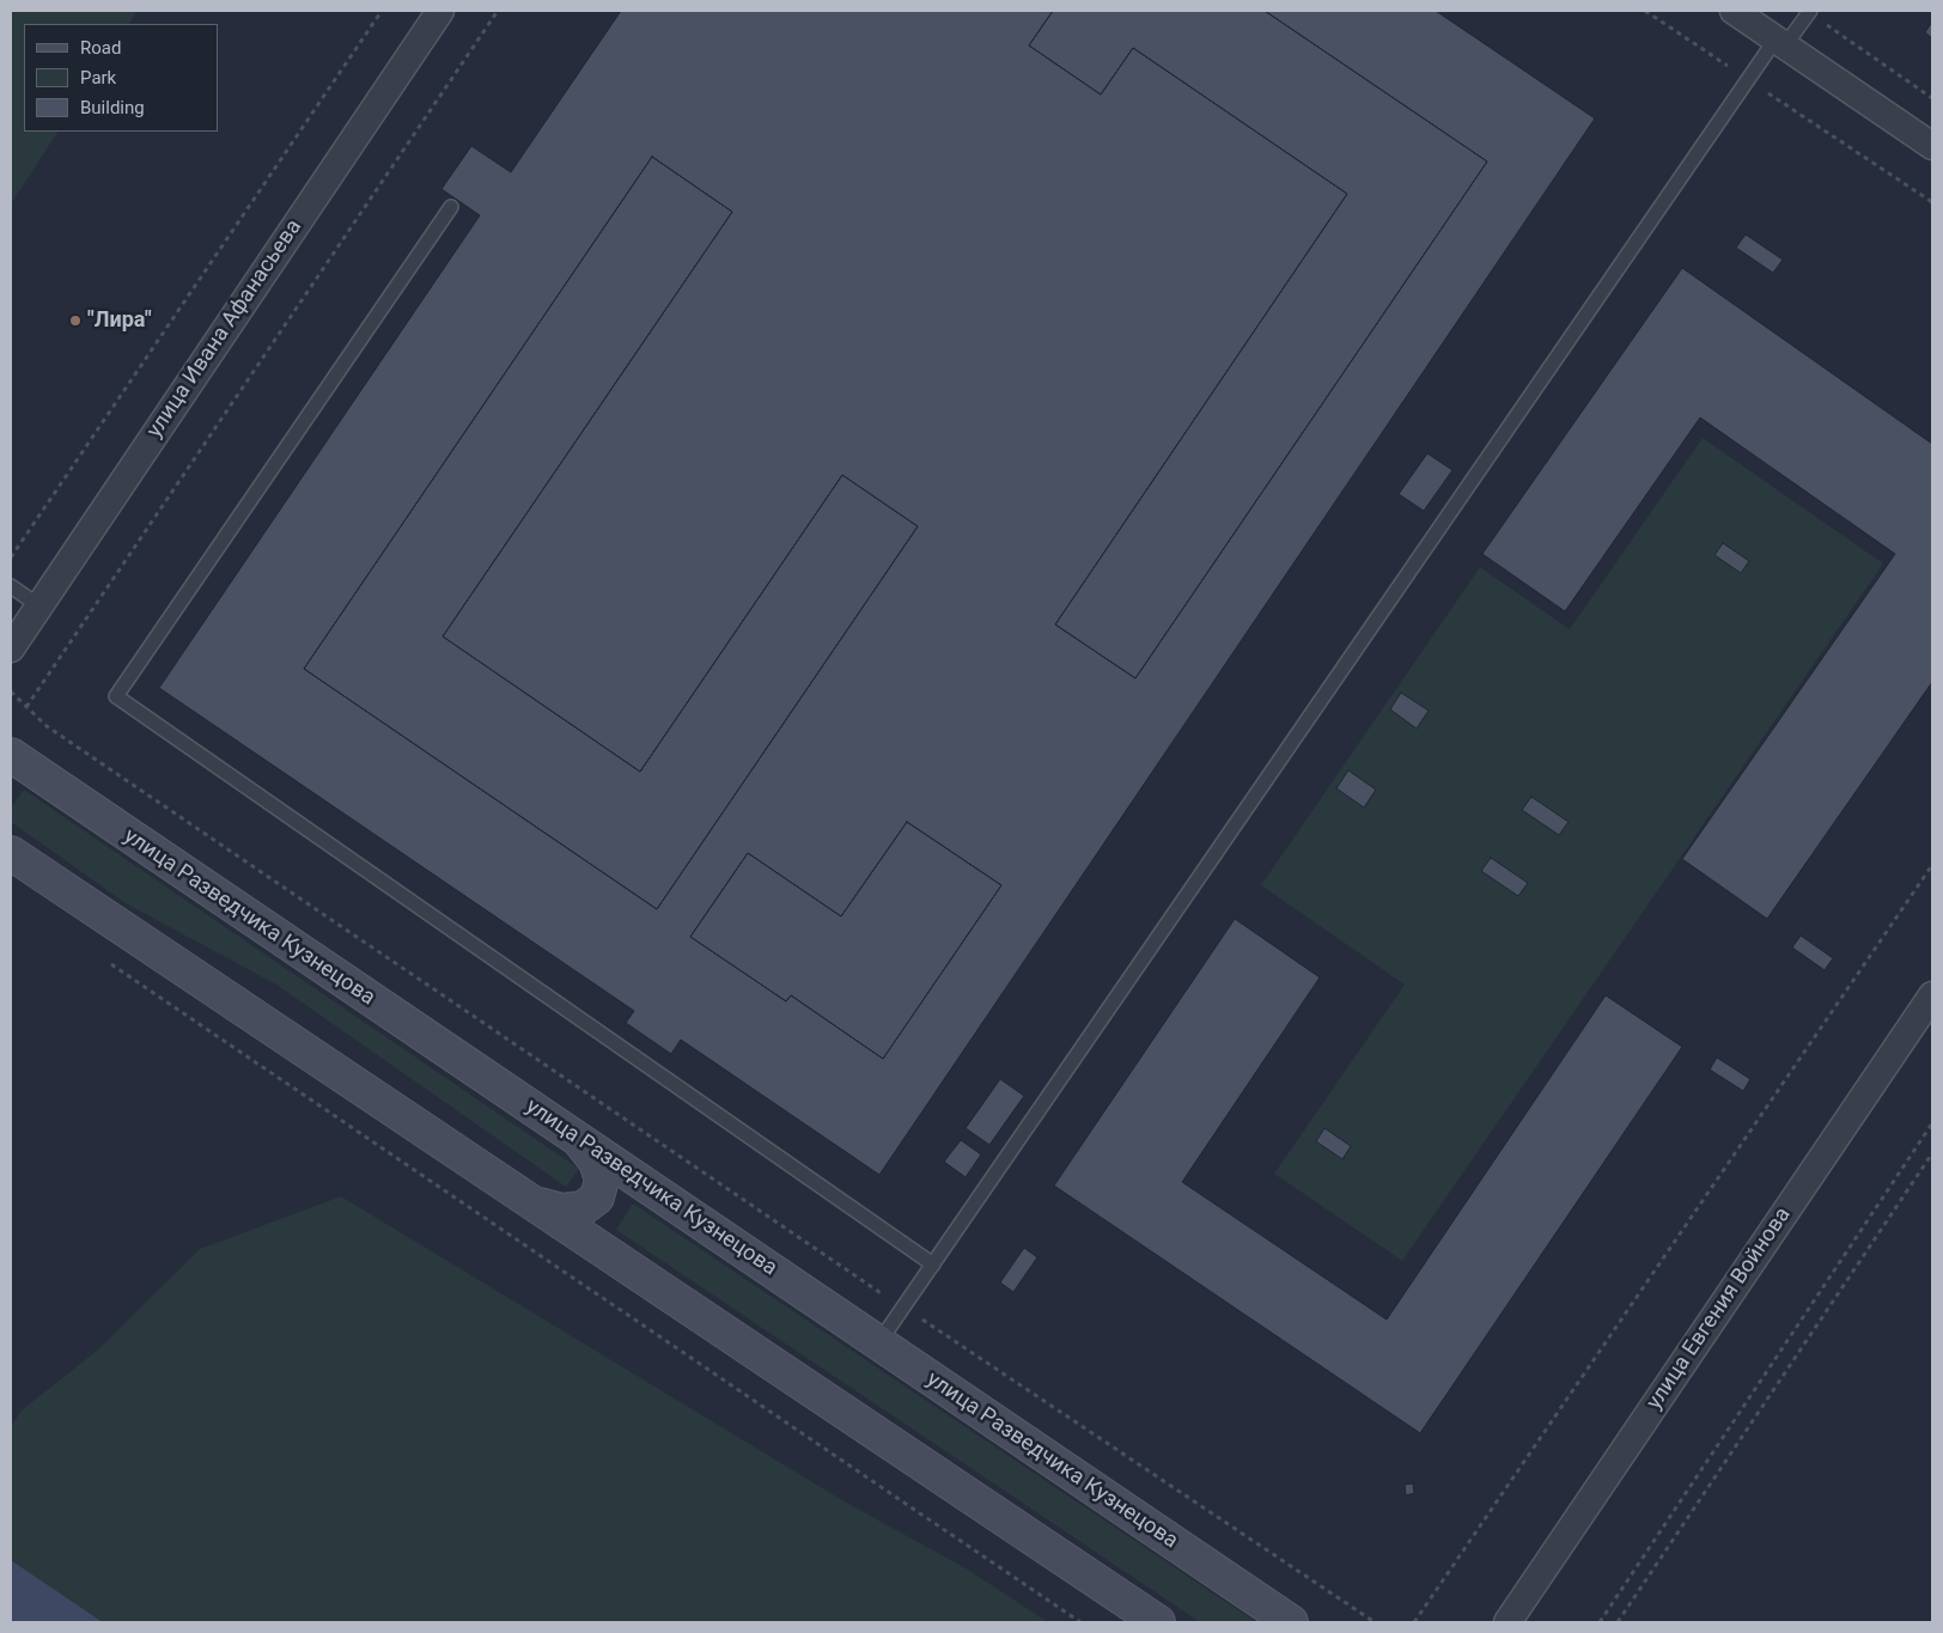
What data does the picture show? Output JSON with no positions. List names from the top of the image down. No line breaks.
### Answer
{"streets":{"main road":["улица Разведчика Кузнецова"],"street":["улица Ивана Афанасьева","улица Евгения Войнова"]},"places":["\"Лира\""],"legend":["Road","Park","Building"]}
